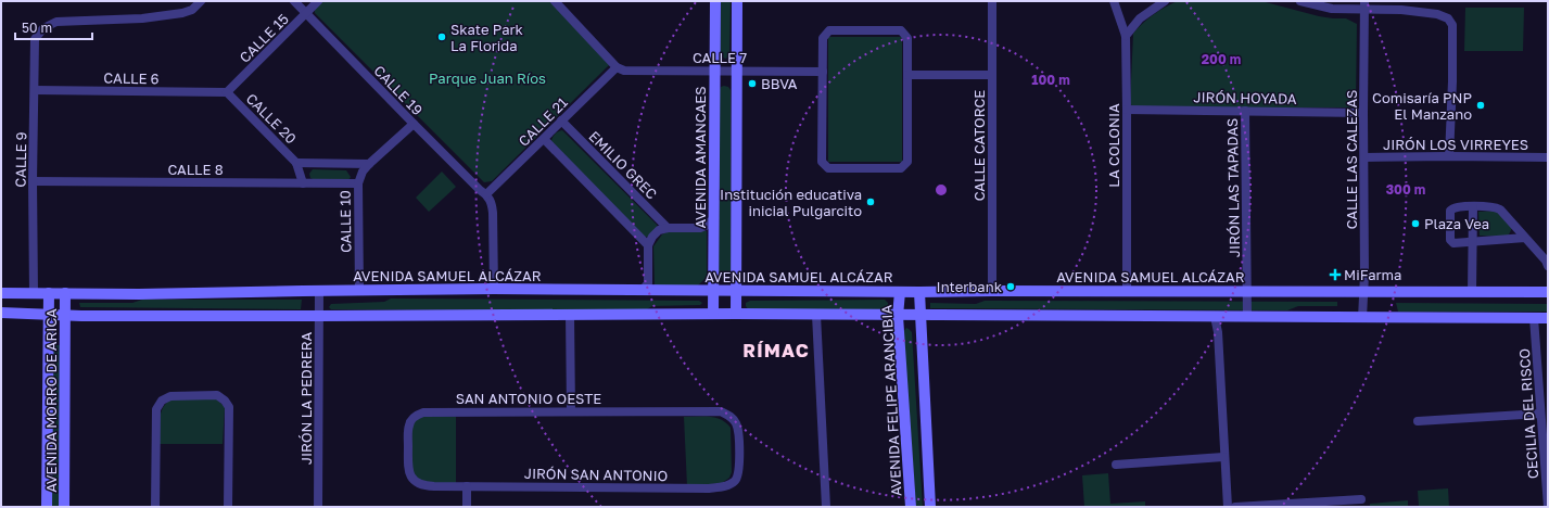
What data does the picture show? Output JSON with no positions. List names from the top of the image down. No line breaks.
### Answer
{"streets":{"main road":["AVENIDA AMANCAES","AVENIDA SAMUEL ALCÁZAR","AVENIDA MORRO DE ARICA","AVENIDA FELIPE ARANCIBIA"],"street":["CALLE 15","CALLE 7","CALLE 6","CALLE 19","JIRÓN HOYADA","CALLE 20","CALLE 21","JIRÓN LOS VIRREYES","CALLE CATORCE","LA COLONIA","CALLE 9","CALLE LAS CALEZAS","EMILIO GREC","CALLE 8","JIRÓN LAS TAPADAS","CALLE 10","JIRÓN LA PEDRERA","SAN ANTONIO OESTE","CECILIA DEL RISCO","JIRÓN SAN ANTONIO"]},"crossings":[["CALLE 15","CALLE 6"],["CALLE 15","CALLE 19"],["CALLE 15","CALLE 20"],["CALLE 7","CALLE 21"],["CALLE 7","AVENIDA AMANCAES"],["CALLE 6","CALLE 20"],["CALLE 6","CALLE 9"],["CALLE 19","CALLE 21"],["CALLE 19","CALLE 10"],["JIRÓN HOYADA","LA COLONIA"],["JIRÓN HOYADA","CALLE LAS CALEZAS"],["JIRÓN HOYADA","JIRÓN LAS TAPADAS"],["CALLE 20","CALLE 8"],["CALLE 20","CALLE 10"],["CALLE 21","EMILIO GREC"],["JIRÓN LOS VIRREYES","CALLE LAS CALEZAS"],["CALLE CATORCE","AVENIDA SAMUEL ALCÁZAR"],["LA COLONIA","AVENIDA SAMUEL ALCÁZAR"],["AVENIDA AMANCAES","AVENIDA SAMUEL ALCÁZAR"],["CALLE 9","CALLE 8"],["CALLE 9","AVENIDA SAMUEL ALCÁZAR"],["CALLE LAS CALEZAS","AVENIDA SAMUEL ALCÁZAR"],["CALLE 8","CALLE 10"],["JIRÓN LAS TAPADAS","AVENIDA SAMUEL ALCÁZAR"],["CALLE 10","AVENIDA SAMUEL ALCÁZAR"],["AVENIDA SAMUEL ALCÁZAR","JIRÓN LA PEDRERA"],["AVENIDA SAMUEL ALCÁZAR","AVENIDA MORRO DE ARICA"],["AVENIDA SAMUEL ALCÁZAR","AVENIDA FELIPE ARANCIBIA"],["SAN ANTONIO OESTE","JIRÓN SAN ANTONIO"]],"districts":["RÍMAC"],"parks":["Parque Juan Ríos"],"places":{"other":["Skate Park La Florida","BBVA","Comisaría PNP El Manzano","Institución educativa inicial Pulgarcito","Plaza Vea","Interbank"],"health":["MiFarma"]},"scale_bar":"50 m","rings":["200 m","100 m","300 m"]}
